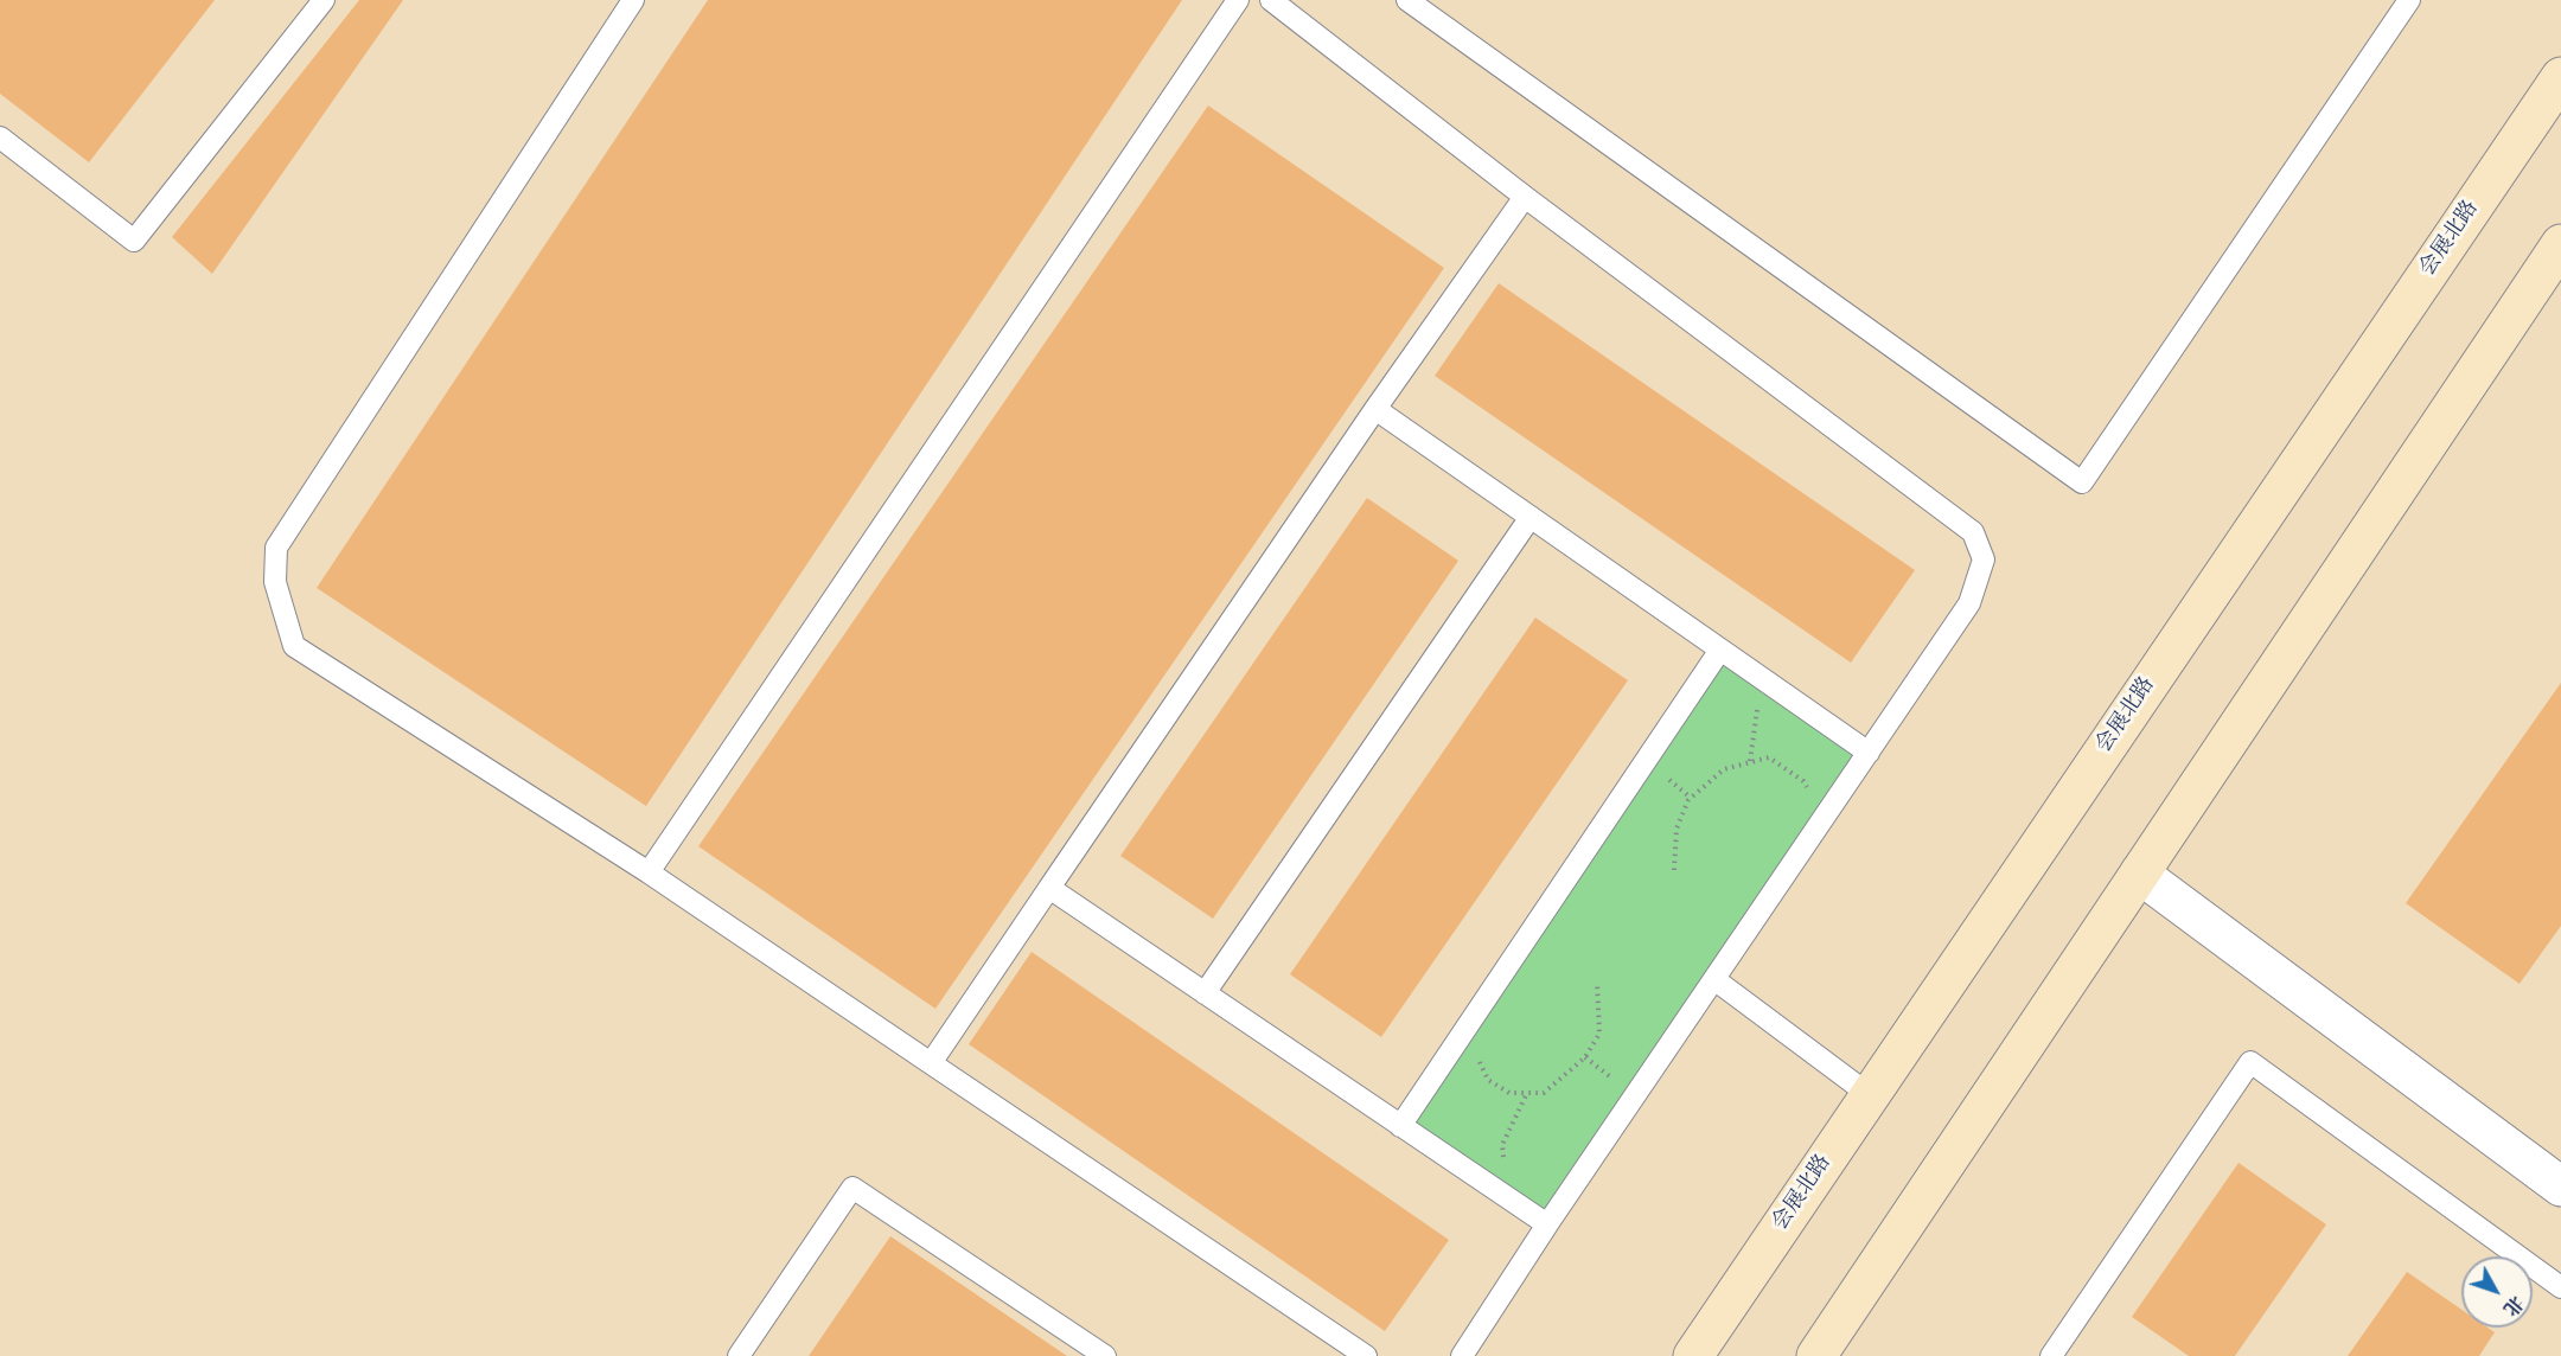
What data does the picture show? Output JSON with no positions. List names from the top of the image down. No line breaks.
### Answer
{"streets":{"main road":["会展北路"]},"north":"bottom right"}
